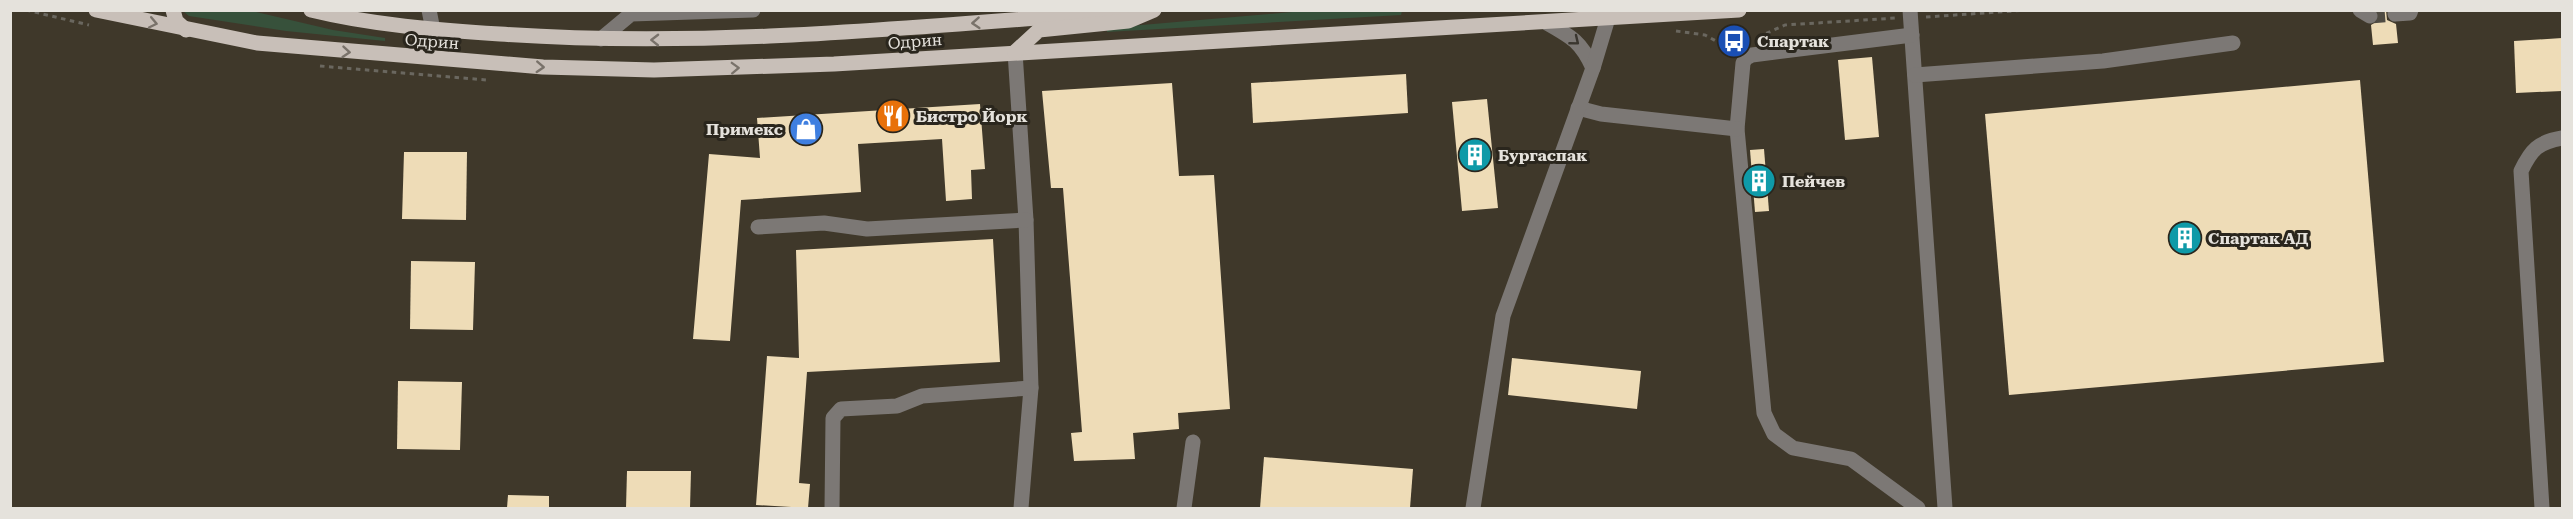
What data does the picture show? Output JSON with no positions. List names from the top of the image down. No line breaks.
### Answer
{"streets":{"main road":["Одрин"]},"places":{"bus stop":["Спартак"],"restaurant":["Бистро Йорк"],"shop":["Примекс"],"building":["Бургаспак","Пейчев","Спартак АД"]}}
